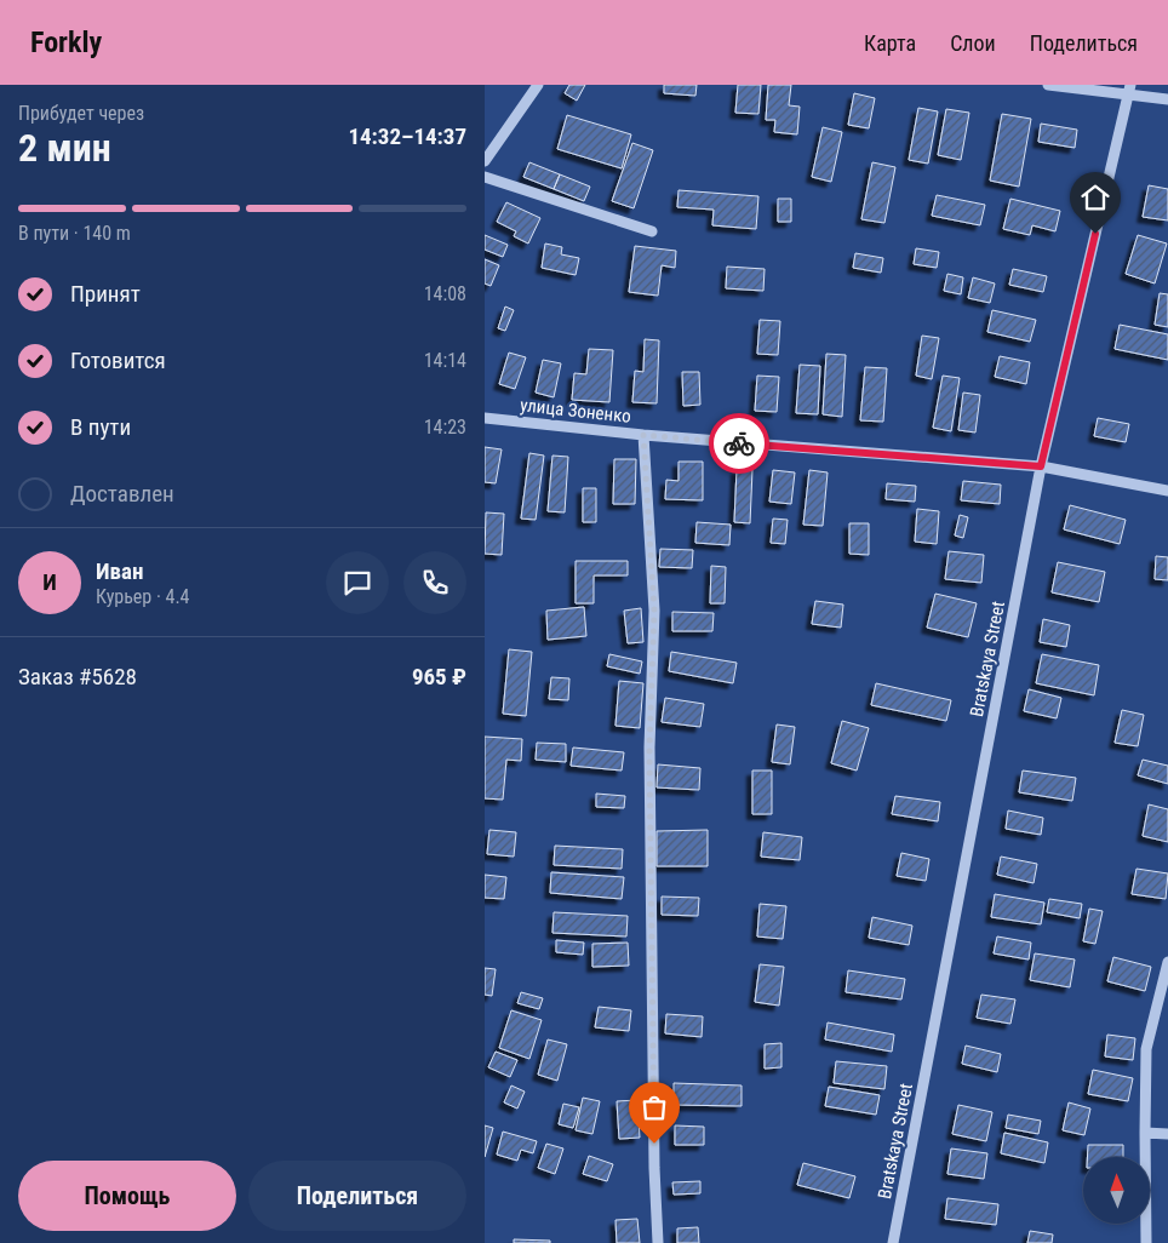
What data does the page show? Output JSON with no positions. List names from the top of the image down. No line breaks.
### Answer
{"streets":{"street":["улица Зоненко","Bratskaya Street"]},"crossings":[["улица Зоненко","Bratskaya Street"]],"north":"top","page":{"header":"Forkly","nav":["Карта","Слои","Поделиться"],"heading":["2 мин","Прибудет через","14:32–14:37"],"panel":["Иван","Курьер · 4.4","Заказ #5628","965 ₽"],"bar":"В пути · 140 m","list":[["Принят","14:08"],["Готовится","14:14"],["В пути","14:23"],"Доставлен"],"round":"И","buttons":["Помощь","Поделиться"]}}
